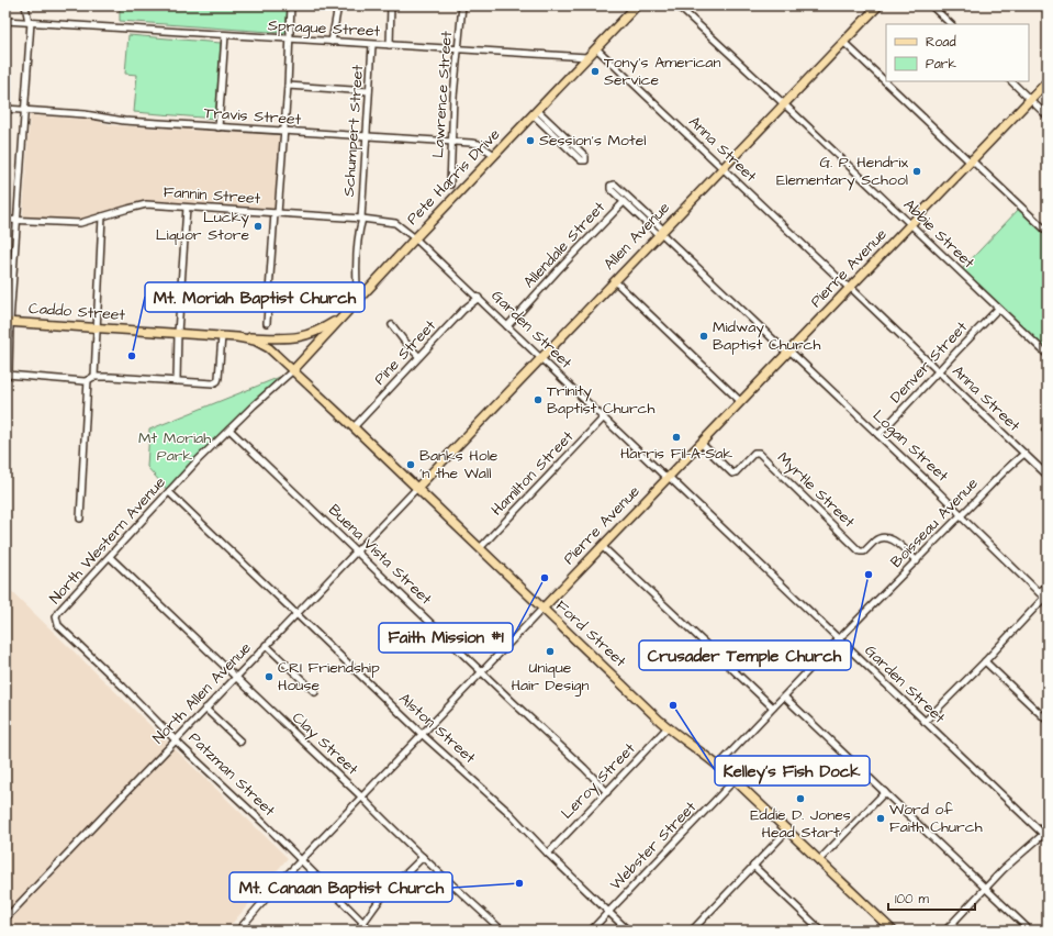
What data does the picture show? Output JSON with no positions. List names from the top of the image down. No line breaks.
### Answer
{"streets":{"main road":["Pete Harris Drive","Allen Avenue","Pierre Avenue","Caddo Street","Ford Street"],"street":["Sprague Street","Lawrence Street","Travis Street","Schumpert Street","Anna Street","Fannin Street","Abbie Street","Allendale Street","Garden Street","Pine Street","Denver Street","Logan Street","Hamilton Street","Myrtle Street","Boisseau Avenue","North Western Avenue","Buena Vista Street","North Allen Avenue","Alston Street","Clay Street","Patzman Street","Leroy Street","Webster Street"]},"crossings":[["Sprague Street","Lawrence Street"],["Sprague Street","Schumpert Street"],["Sprague Street","Pete Harris Drive"],["Lawrence Street","Travis Street"],["Travis Street","Schumpert Street"],["Travis Street","Pete Harris Drive"],["Schumpert Street","Fannin Street"],["Anna Street","Pete Harris Drive"],["Anna Street","Allen Avenue"],["Anna Street","Pierre Avenue"],["Anna Street","Denver Street"],["Anna Street","Boisseau Avenue"],["Pete Harris Drive","Fannin Street"],["Pete Harris Drive","Caddo Street"],["Pete Harris Drive","Garden Street"],["Pete Harris Drive","North Western Avenue"],["Pete Harris Drive","Ford Street"],["Fannin Street","Garden Street"],["Abbie Street","Allen Avenue"],["Abbie Street","Pierre Avenue"],["Abbie Street","Denver Street"],["Allen Avenue","Garden Street"],["Allen Avenue","Logan Street"],["Allen Avenue","Ford Street"],["Allen Avenue","North Allen Avenue"],["Allendale Street","Garden Street"],["Allendale Street","Logan Street"],["Pierre Avenue","Garden Street"],["Pierre Avenue","Logan Street"],["Pierre Avenue","Myrtle Street"],["Pierre Avenue","Ford Street"],["Caddo Street","North Western Avenue"],["Caddo Street","Ford Street"],["Garden Street","Pine Street"],["Garden Street","Hamilton Street"],["Garden Street","Boisseau Avenue"],["Pine Street","Ford Street"],["Denver Street","Logan Street"],["Logan Street","Boisseau Avenue"],["Hamilton Street","Ford Street"],["Myrtle Street","Boisseau Avenue"],["Boisseau Avenue","Ford Street"],["North Western Avenue","Buena Vista Street"],["North Western Avenue","Ford Street"],["North Western Avenue","Alston Street"],["North Western Avenue","Clay Street"],["North Western Avenue","Patzman Street"],["Buena Vista Street","North Allen Avenue"],["Buena Vista Street","Leroy Street"],["Ford Street","North Allen Avenue"],["Ford Street","Leroy Street"],["Ford Street","Webster Street"],["North Allen Avenue","Alston Street"],["North Allen Avenue","Clay Street"],["North Allen Avenue","Patzman Street"],["Alston Street","Leroy Street"],["Alston Street","Webster Street"]],"parks":["Mt Moriah Park"],"places":["Tony's American Service","Session's Motel","G. P. Hendrix Elementary School","Lucky Liquor Store","Midway Baptist Church","Mt. Moriah Baptist Church","Trinity Baptist Church","Harris Fil-A-Sak","Banks Hole 'n the Wall","Crusader Temple Church","Faith Mission #1","Unique Hair Design","CRI Friendship House","Kelley's Fish Dock","Eddie D. Jones Head Start","Word of Faith Church","Mt. Canaan Baptist Church"],"legend":["Road","Park"],"scale_bar":"100 m"}
